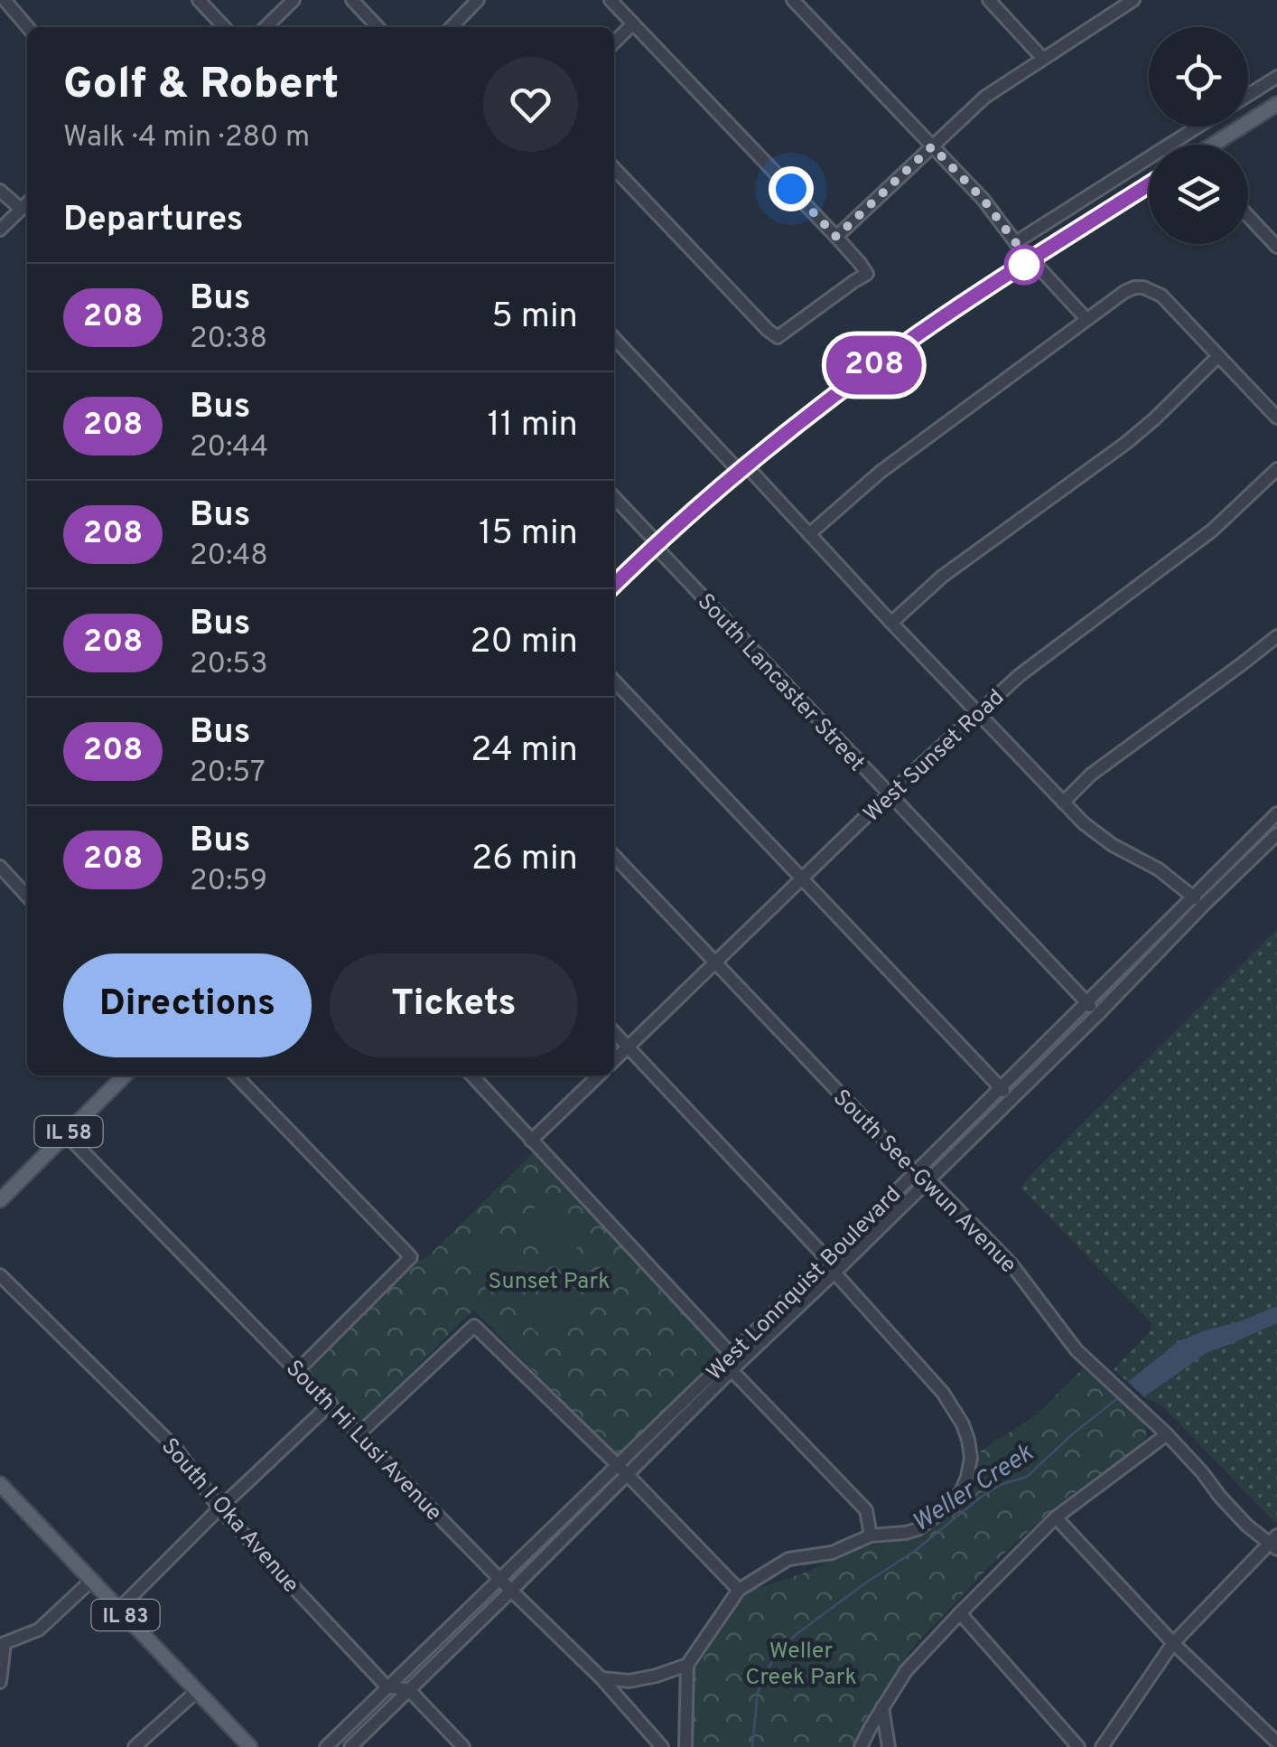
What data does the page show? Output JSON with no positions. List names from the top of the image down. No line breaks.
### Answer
{"streets":{"main road":["IL 58","IL 83"],"street":["South Lancaster Street","West Sunset Road","South See-Gwun Avenue","West Lonnquist Boulevard","South Hi Lusi Avenue","South I Oka Avenue"]},"crossings":[["South Lancaster Street","West Sunset Road"],["South Lancaster Street","West Lonnquist Boulevard"],["West Sunset Road","South See-Gwun Avenue"],["IL 58","South Hi Lusi Avenue"],["South See-Gwun Avenue","West Lonnquist Boulevard"],["West Lonnquist Boulevard","South Hi Lusi Avenue"],["West Lonnquist Boulevard","South I Oka Avenue"]],"water":["Weller Creek"],"parks":["Sunset Park","Weller Creek Park"],"lines":["bus line 208"],"page":{"on_map":"208","heading":[["Golf & Robert","Walk · 4 min · 280 m"],"Departures"],"list":[{"mark":"208","name":"Bus","note":"20:38","value":"5 min"},{"mark":"208","name":"Bus","note":"20:44","value":"11 min"},{"mark":"208","name":"Bus","note":"20:48","value":"15 min"},{"mark":"208","name":"Bus","note":"20:53","value":"20 min"},{"mark":"208","name":"Bus","note":"20:57","value":"24 min"},{"mark":"208","name":"Bus","note":"20:59","value":"26 min"}],"buttons":["Directions","Tickets"]}}
